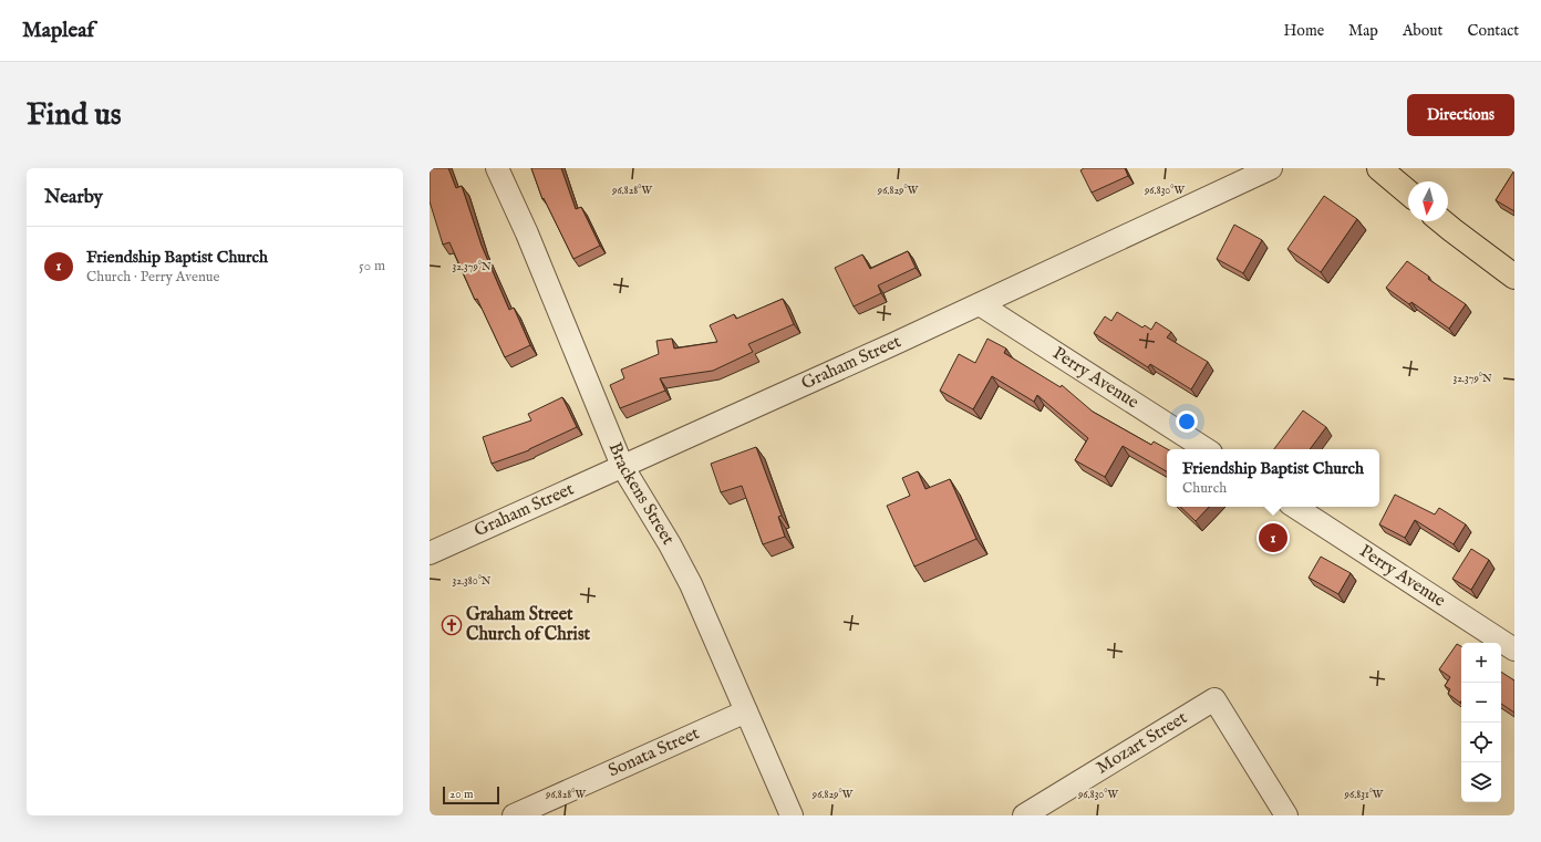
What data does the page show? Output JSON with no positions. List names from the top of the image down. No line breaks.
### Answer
{"streets":{"street":["Graham Street","Perry Avenue","Brackens Street","Mozart Street","Sonata Street"]},"crossings":[["Graham Street","Perry Avenue"],["Graham Street","Brackens Street"],["Brackens Street","Sonata Street"]],"places":{"church":["Graham Street Church of Christ"]},"scale_bar":"20 m","north":"bottom","page":{"header":"Mapleaf","nav":["Home","Map","About","Contact"],"buttons":"Directions","title":"Find us","heading":"Nearby","list":[{"mark":"1","name":"Friendship Baptist Church","note":"Church · Perry Avenue","value":"50 m"}],"popup":["Friendship Baptist Church","Church"],"pins":"1","map_buttons":["+","−"],"scale":"20 m"},"coordinates":["96.828°W","96.829°W","96.830°W","32.379°N","32.380°N","96.831°W"]}
